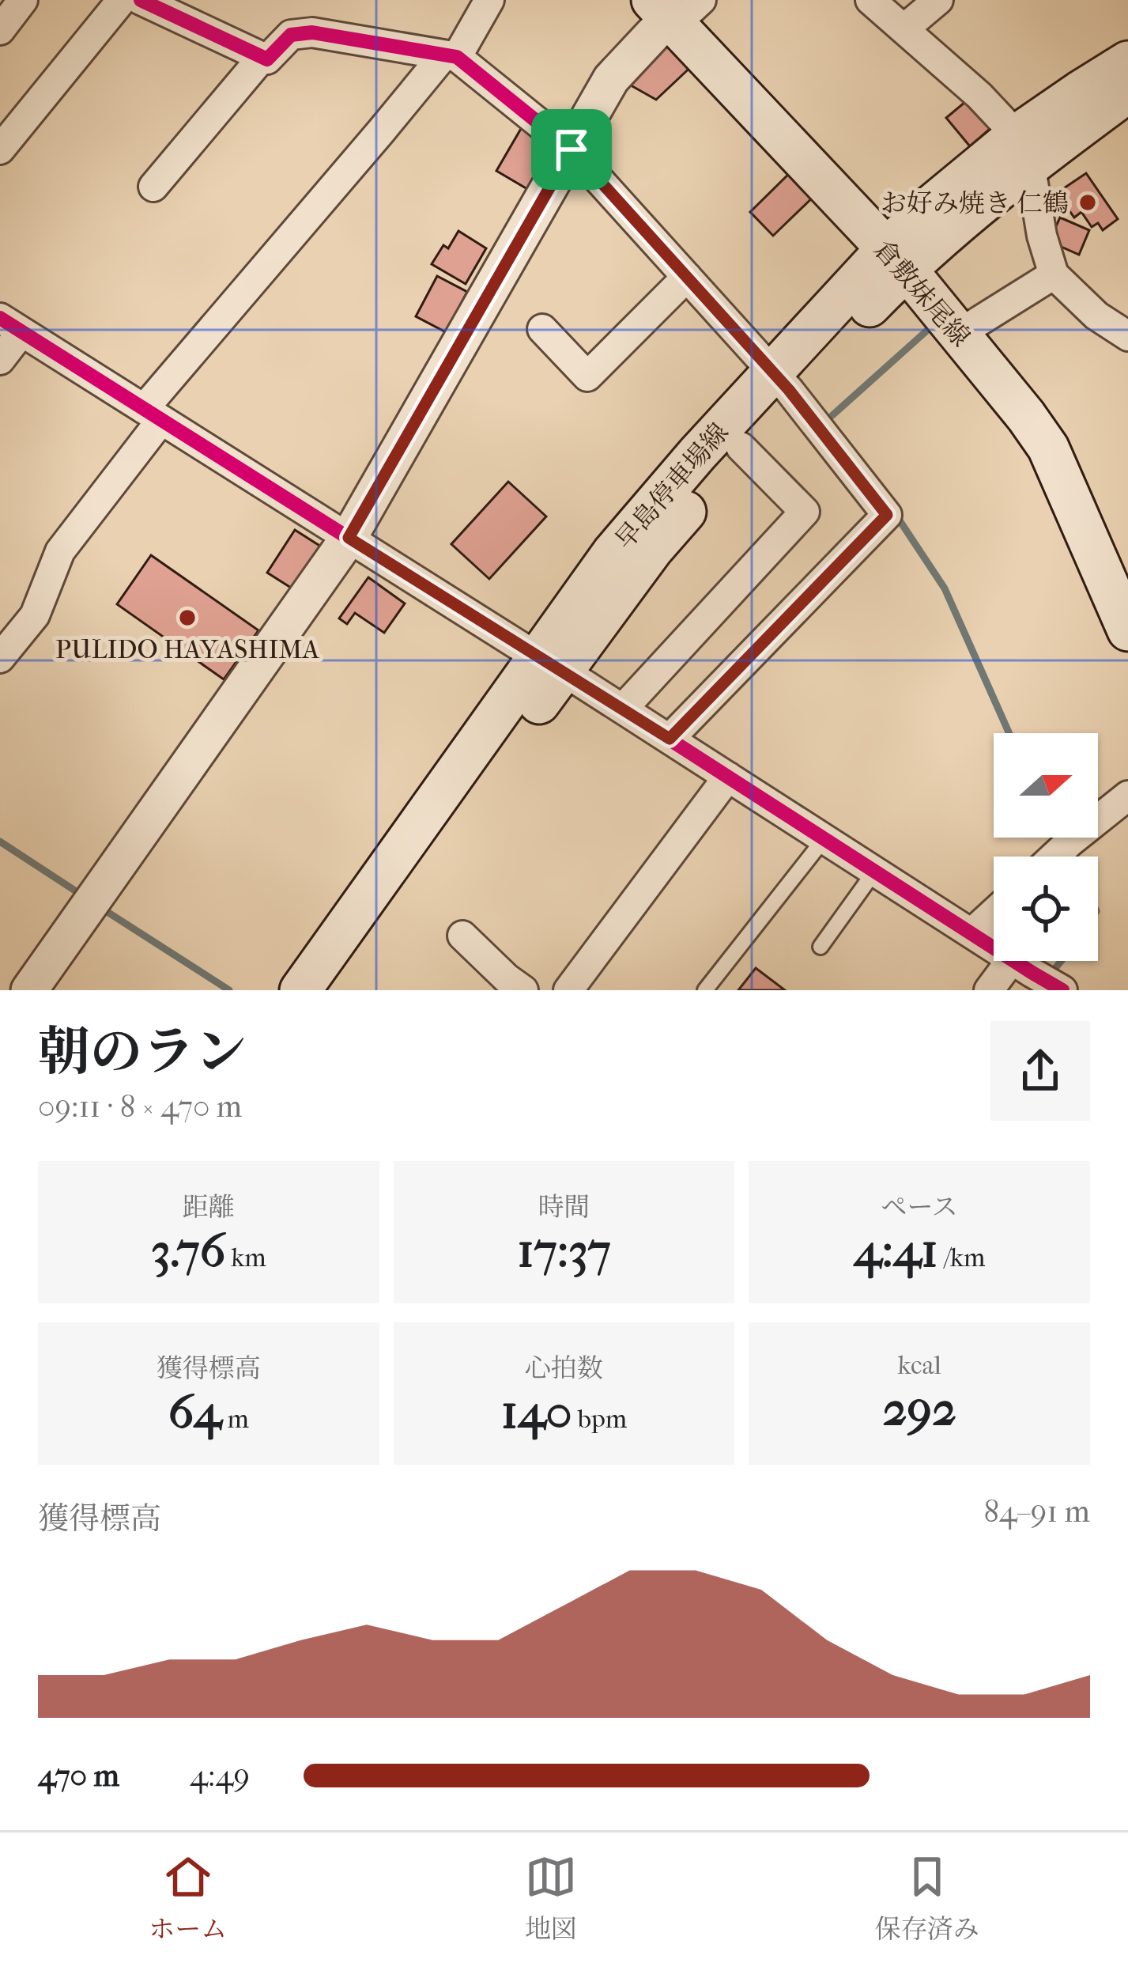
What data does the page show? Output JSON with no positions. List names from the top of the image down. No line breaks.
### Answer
{"streets":{"main road":["倉敷妹尾線","早島停車場線"]},"crossings":[["倉敷妹尾線","早島停車場線"]],"places":["お好み焼き 仁鶴","PULIDO HAYASHIMA"],"north":"right","page":{"heading":["朝のラン","09:11 · 8 × 470 m"],"stats":[["距離","3.76 km"],["時間","17:37"],["ペース","4:41 /km"],["獲得標高","64 m"],["心拍数","140 bpm"],["kcal","292"]],"chart":["獲得標高","84–91 m"],"list":[{"name":"470 m","note":"4:49"}],"tabs":["ホーム","地図","保存済み"]}}
